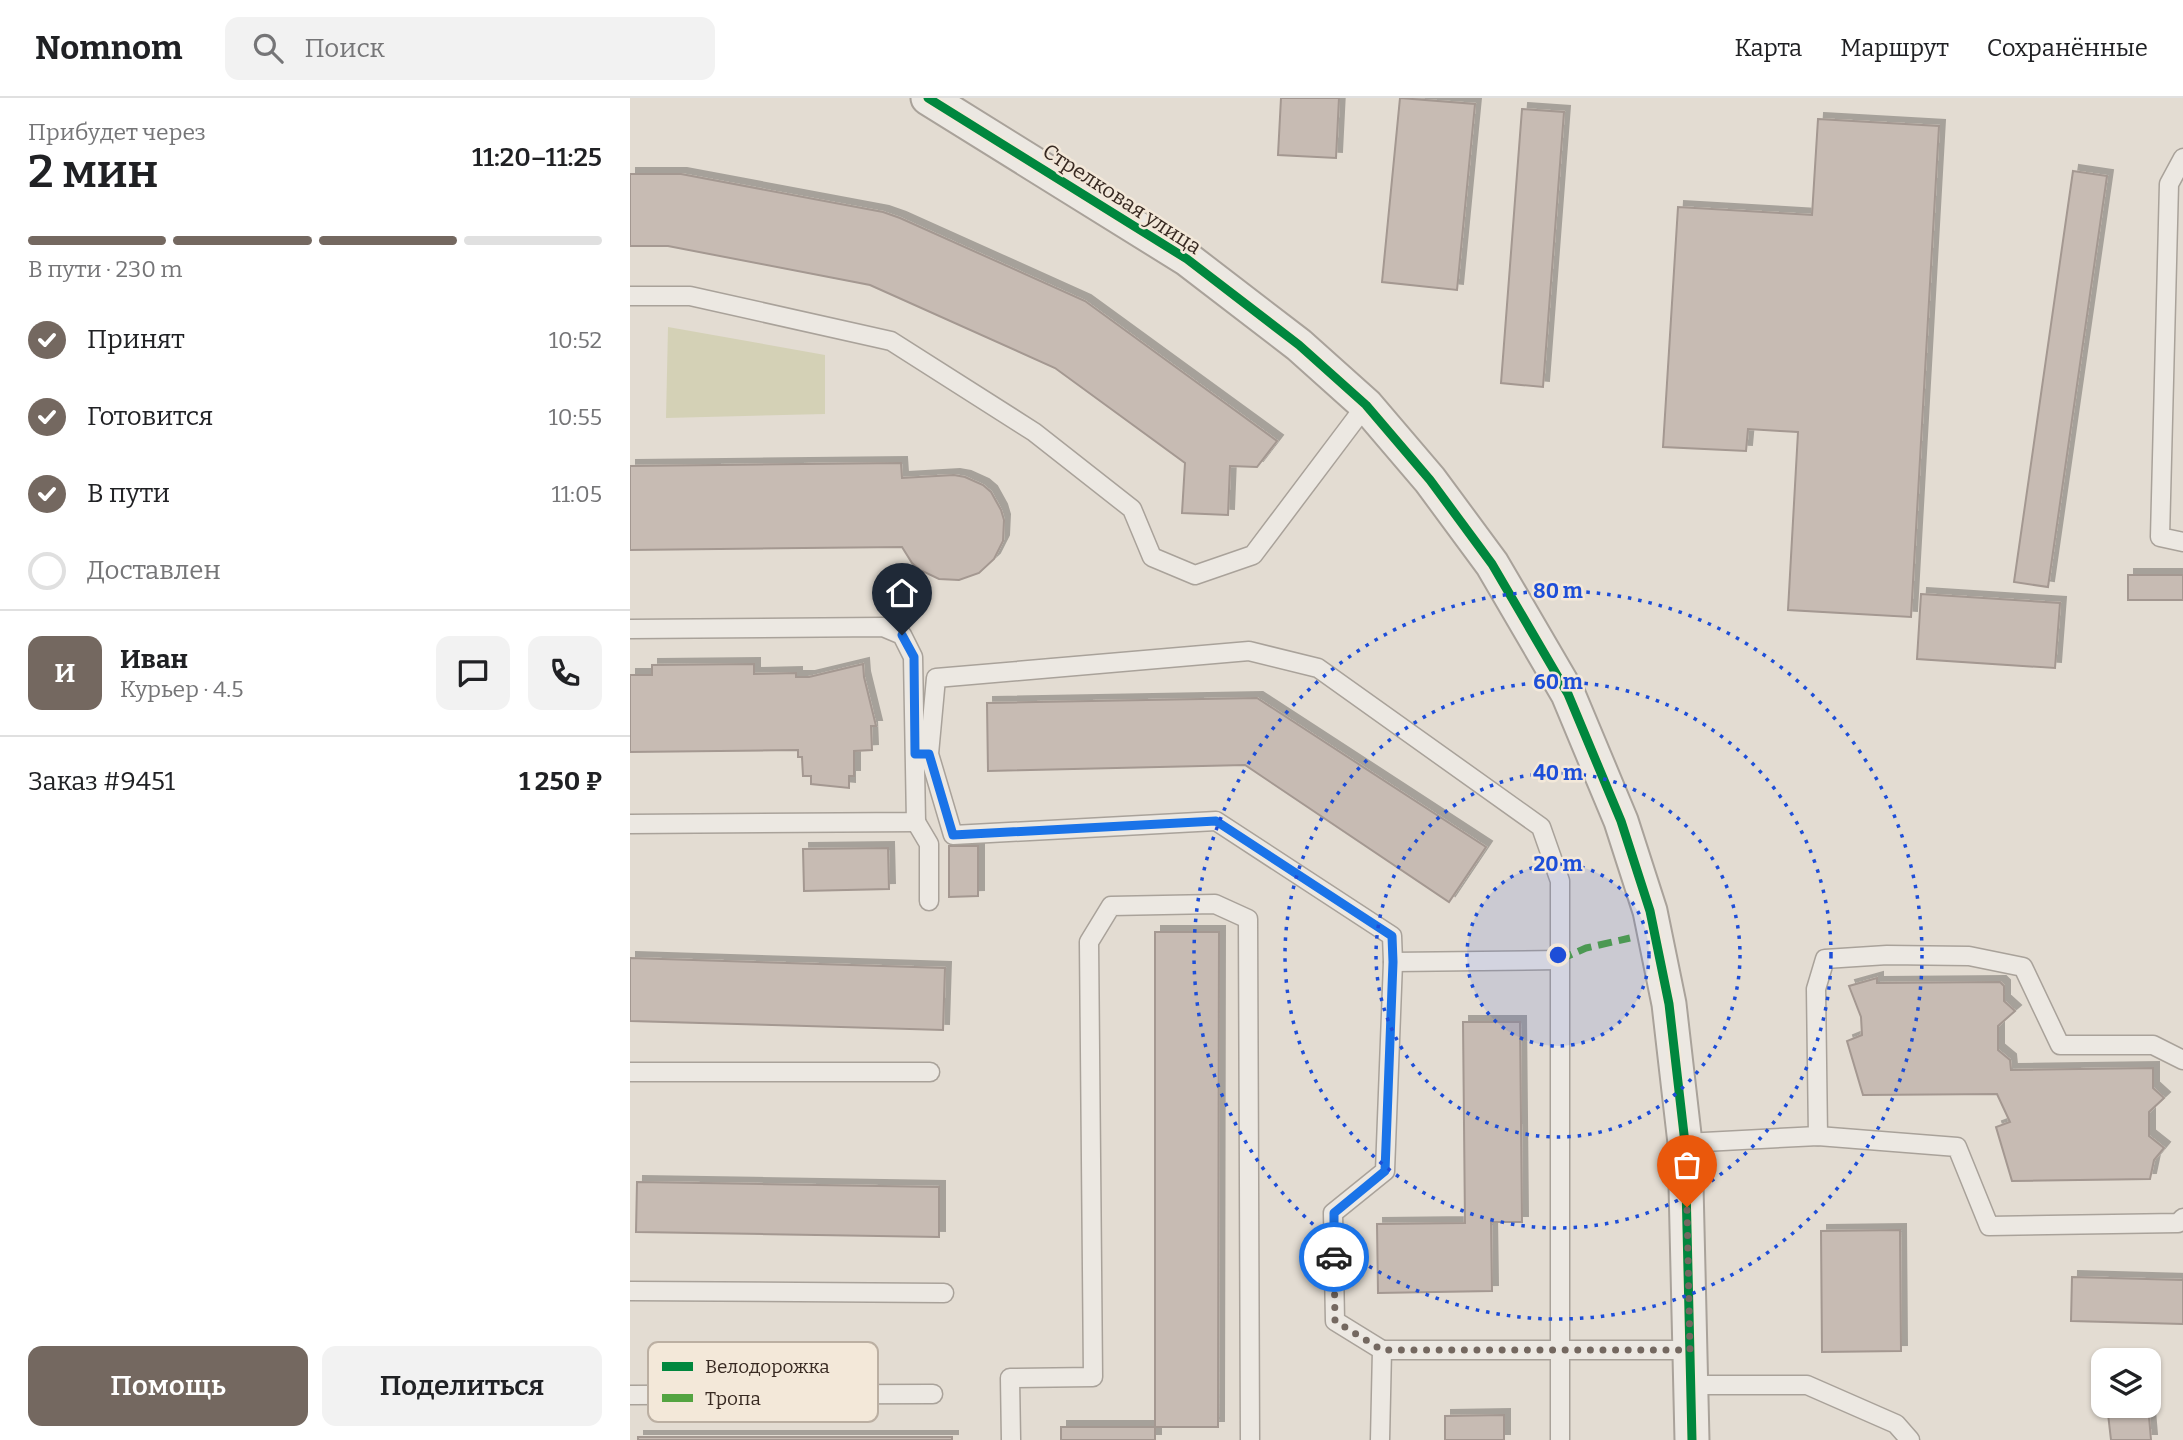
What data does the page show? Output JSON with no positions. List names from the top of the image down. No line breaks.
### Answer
{"streets":{"street":["Стрелковая улица"]},"legend":["Велодорожка","Тропа"],"page":{"header":"Nomnom","search":"Поиск","nav":["Карта","Маршрут","Сохранённые"],"heading":["2 мин","Прибудет через","11:20–11:25"],"panel":["Иван","Курьер · 4.5","Заказ #9451","1 250 ₽"],"bar":"В пути · 230 m","list":[["Принят","10:52"],["Готовится","10:55"],["В пути","11:05"],"Доставлен"],"round":"И","buttons":["Помощь","Поделиться"]},"rings":["80 m","60 m","40 m","20 m"]}
